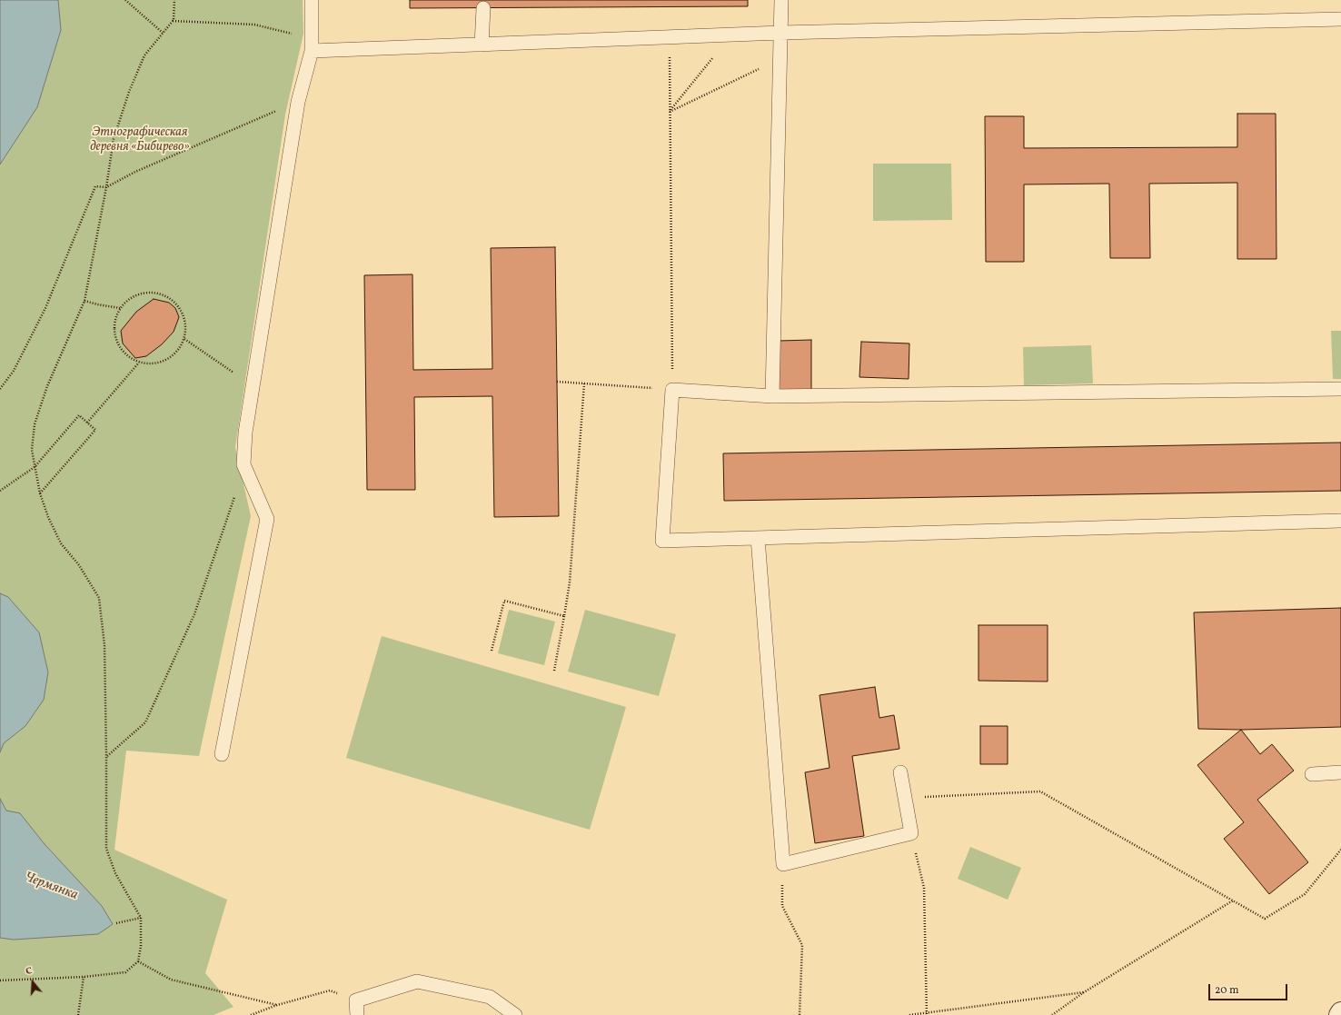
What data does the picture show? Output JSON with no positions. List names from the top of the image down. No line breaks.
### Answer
{"water":["Чермянка"],"parks":["Этнографическая деревня «Бибирево»"],"scale_bar":"20 m","north":"top"}
